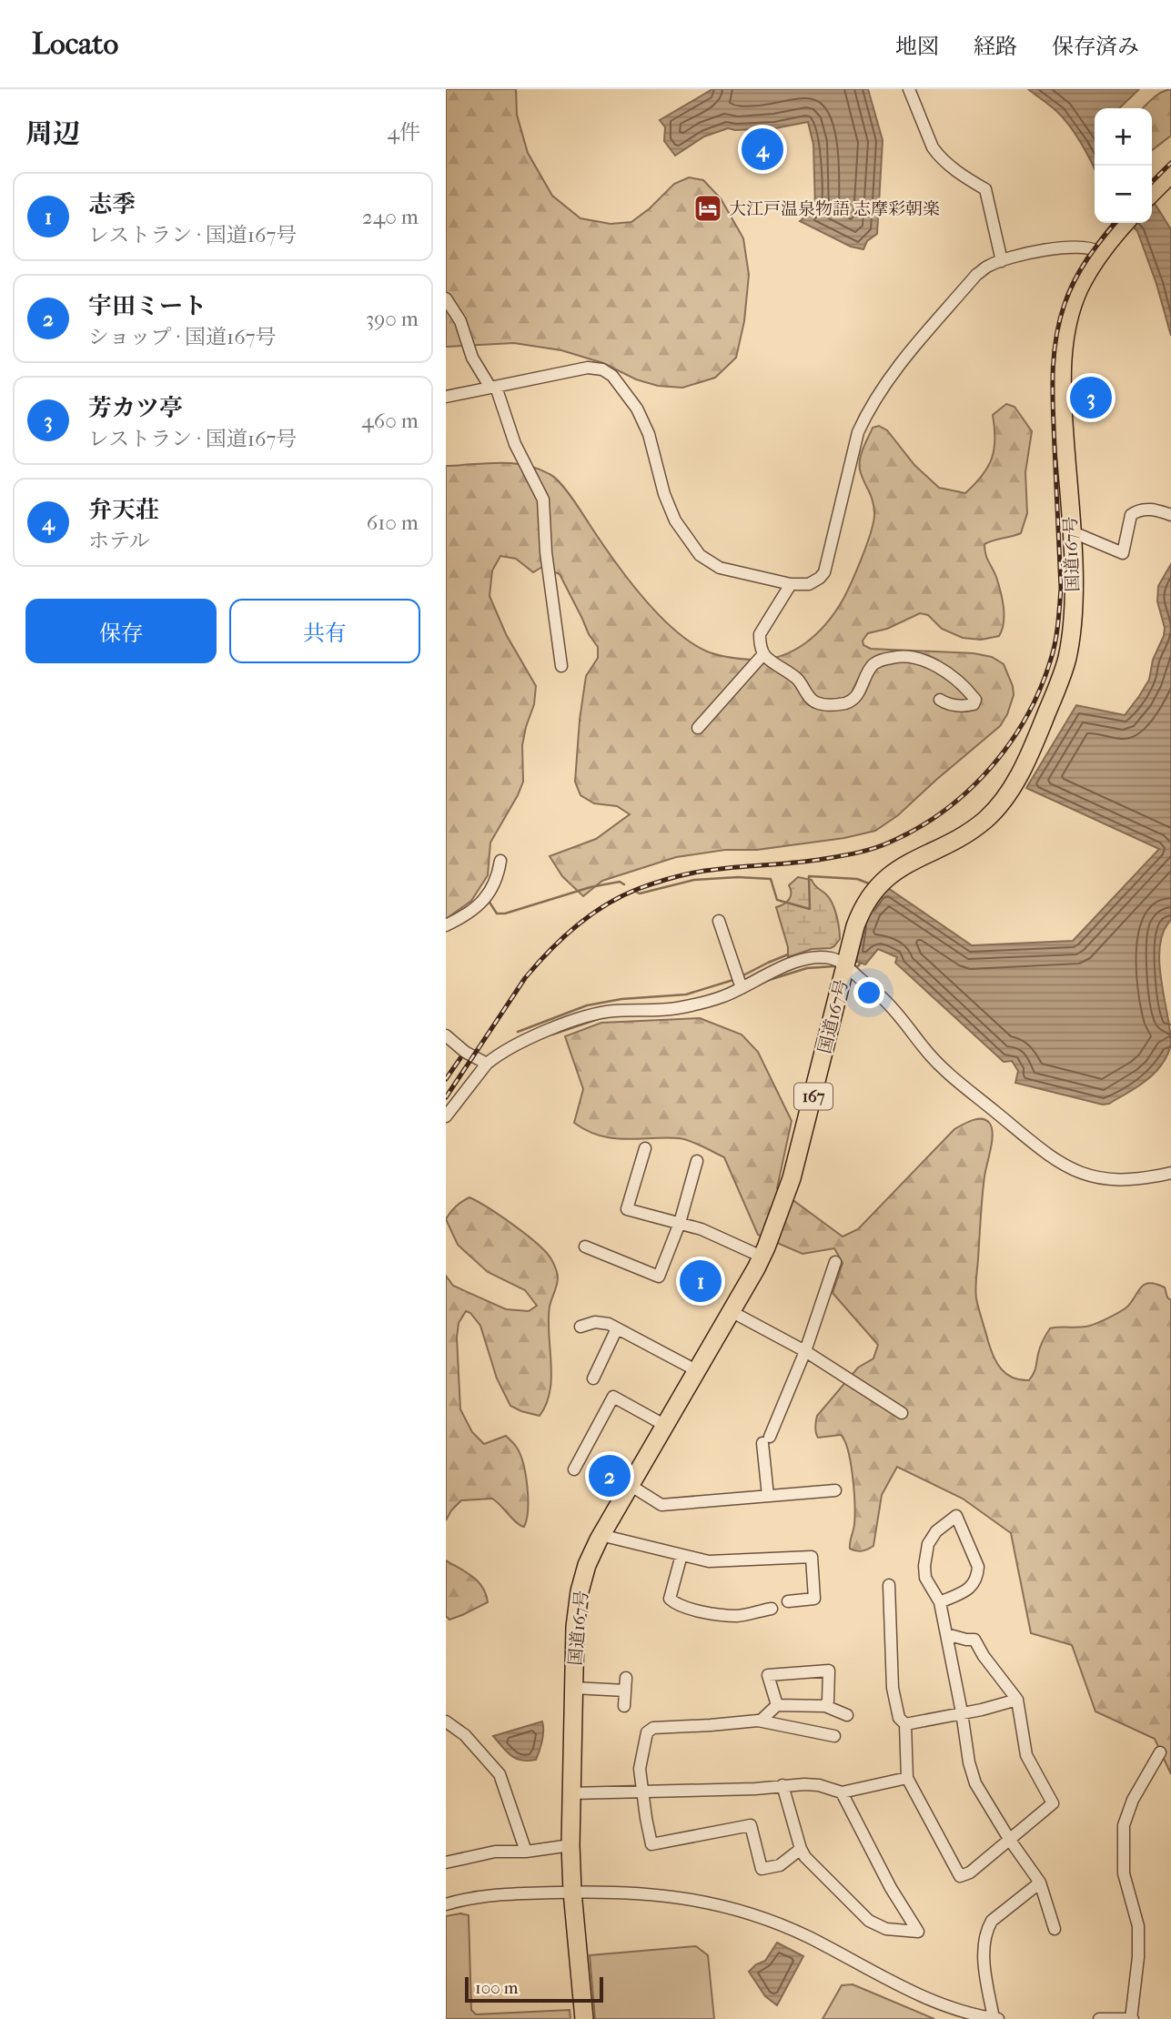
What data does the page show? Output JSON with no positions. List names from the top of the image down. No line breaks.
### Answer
{"streets":{"highway":["国道167号","167"]},"places":{"hotel":["大江戸温泉物語 志摩彩朝楽"]},"scale_bar":"100 m","page":{"header":"Locato","nav":["地図","経路","保存済み"],"heading":["周辺","4件"],"map_buttons":["+","−"],"pins":["4","3","1","2"],"list":[{"mark":"1","name":"志季","note":"レストラン · 国道167号","value":"240 m"},{"mark":"2","name":"宇田ミート","note":"ショップ · 国道167号","value":"390 m"},{"mark":"3","name":"芳カツ亭","note":"レストラン · 国道167号","value":"460 m"},{"mark":"4","name":"弁天荘","note":"ホテル","value":"610 m"}],"buttons":["保存","共有"],"scale":"100 m"}}
